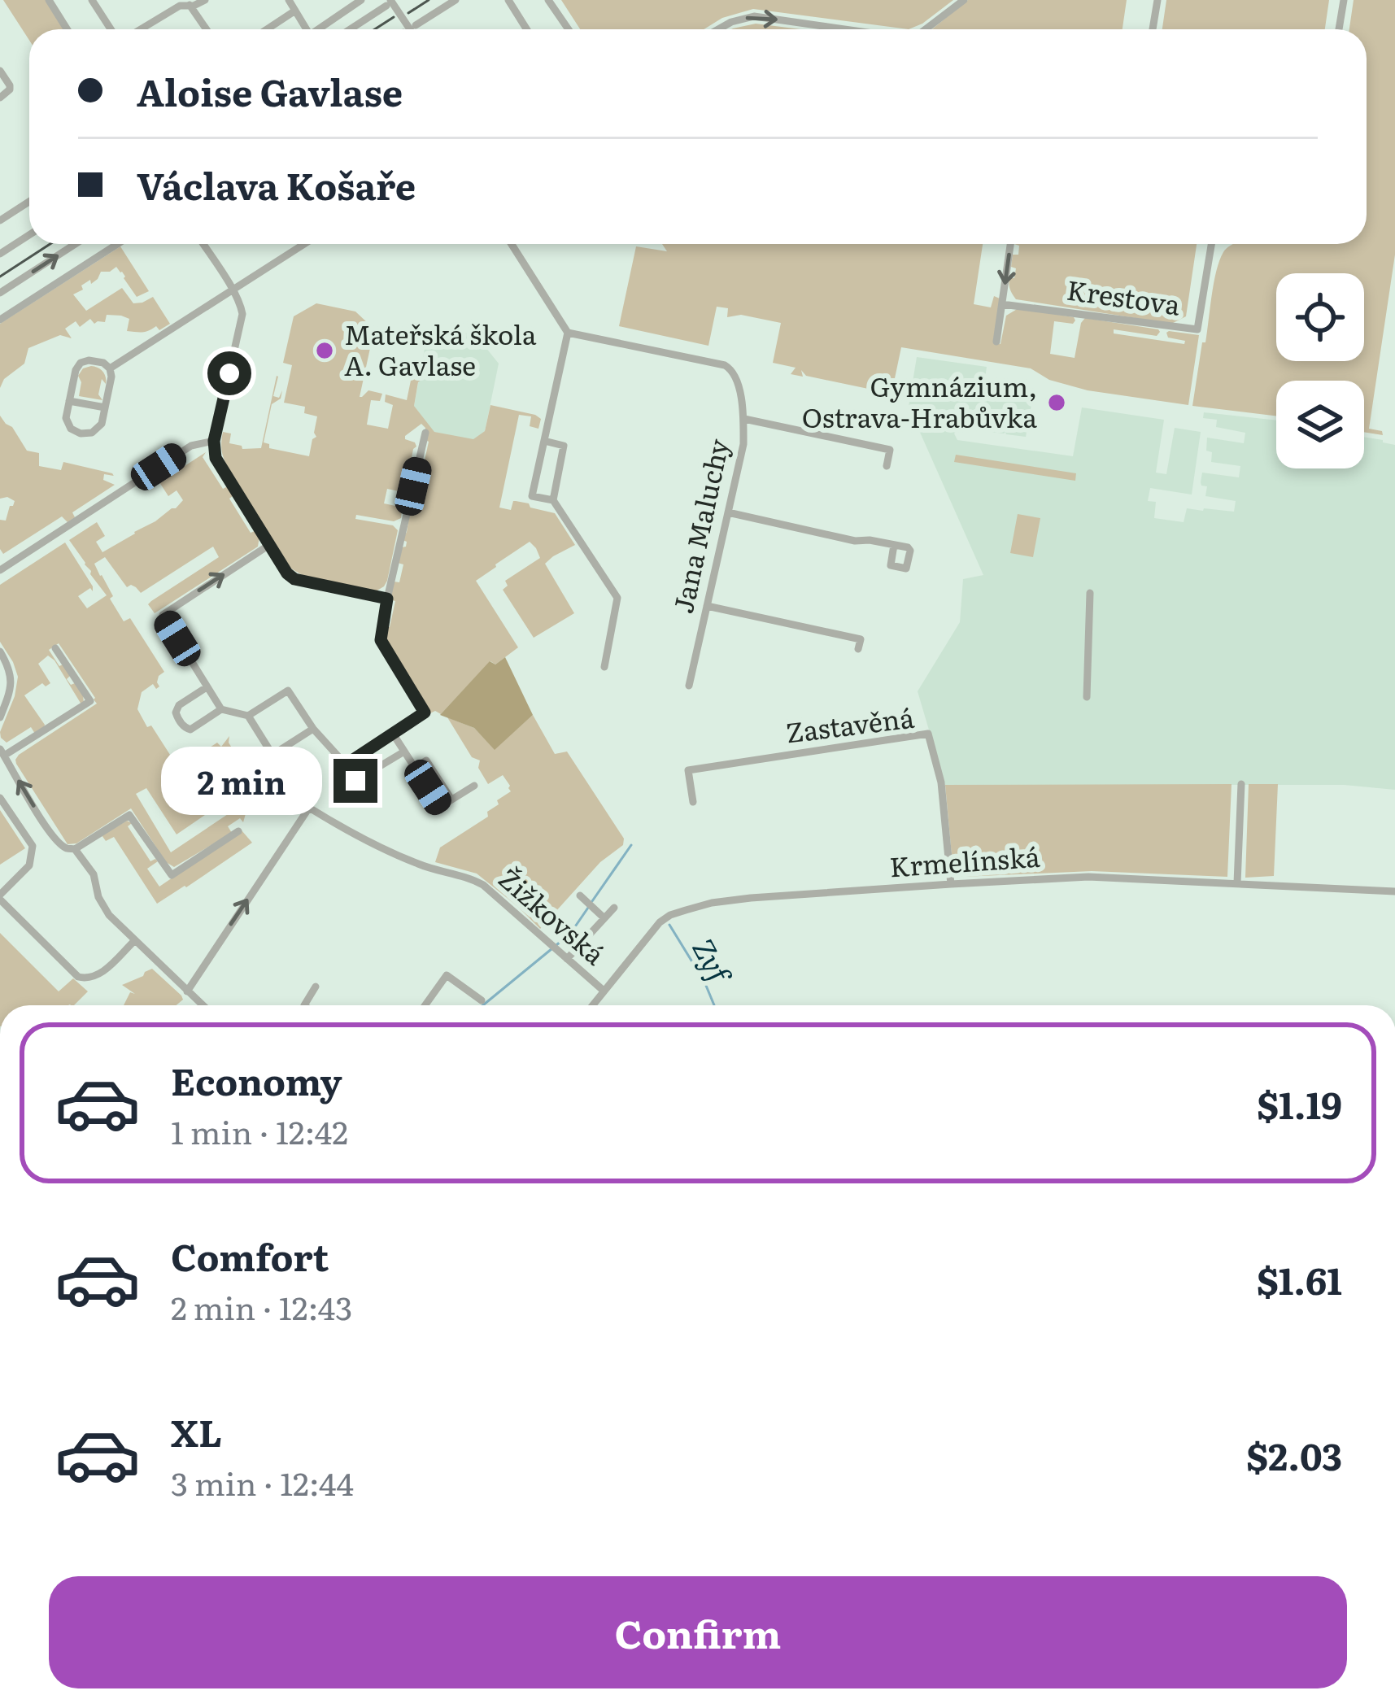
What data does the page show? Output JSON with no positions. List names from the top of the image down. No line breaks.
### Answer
{"streets":{"street":["Krestova","Jana Maluchy","Zastavěná","Krmelínská","Žižkovská"]},"crossings":[["Zastavěná","Krmelínská"],["Krmelínská","Žižkovská"]],"water":["Zyf"],"places":["Mateřská škola A. Gavlase","Gymnázium, Ostrava-Hrabůvka"],"page":{"banner":["Aloise Gavlase","Václava Košaře"],"bubble":"2 min","list":[{"name":"Economy","note":"1 min · 12:42","value":"$1.19"},{"name":"Comfort","note":"2 min · 12:43","value":"$1.61"},{"name":"XL","note":"3 min · 12:44","value":"$2.03"}],"buttons":"Confirm"}}
